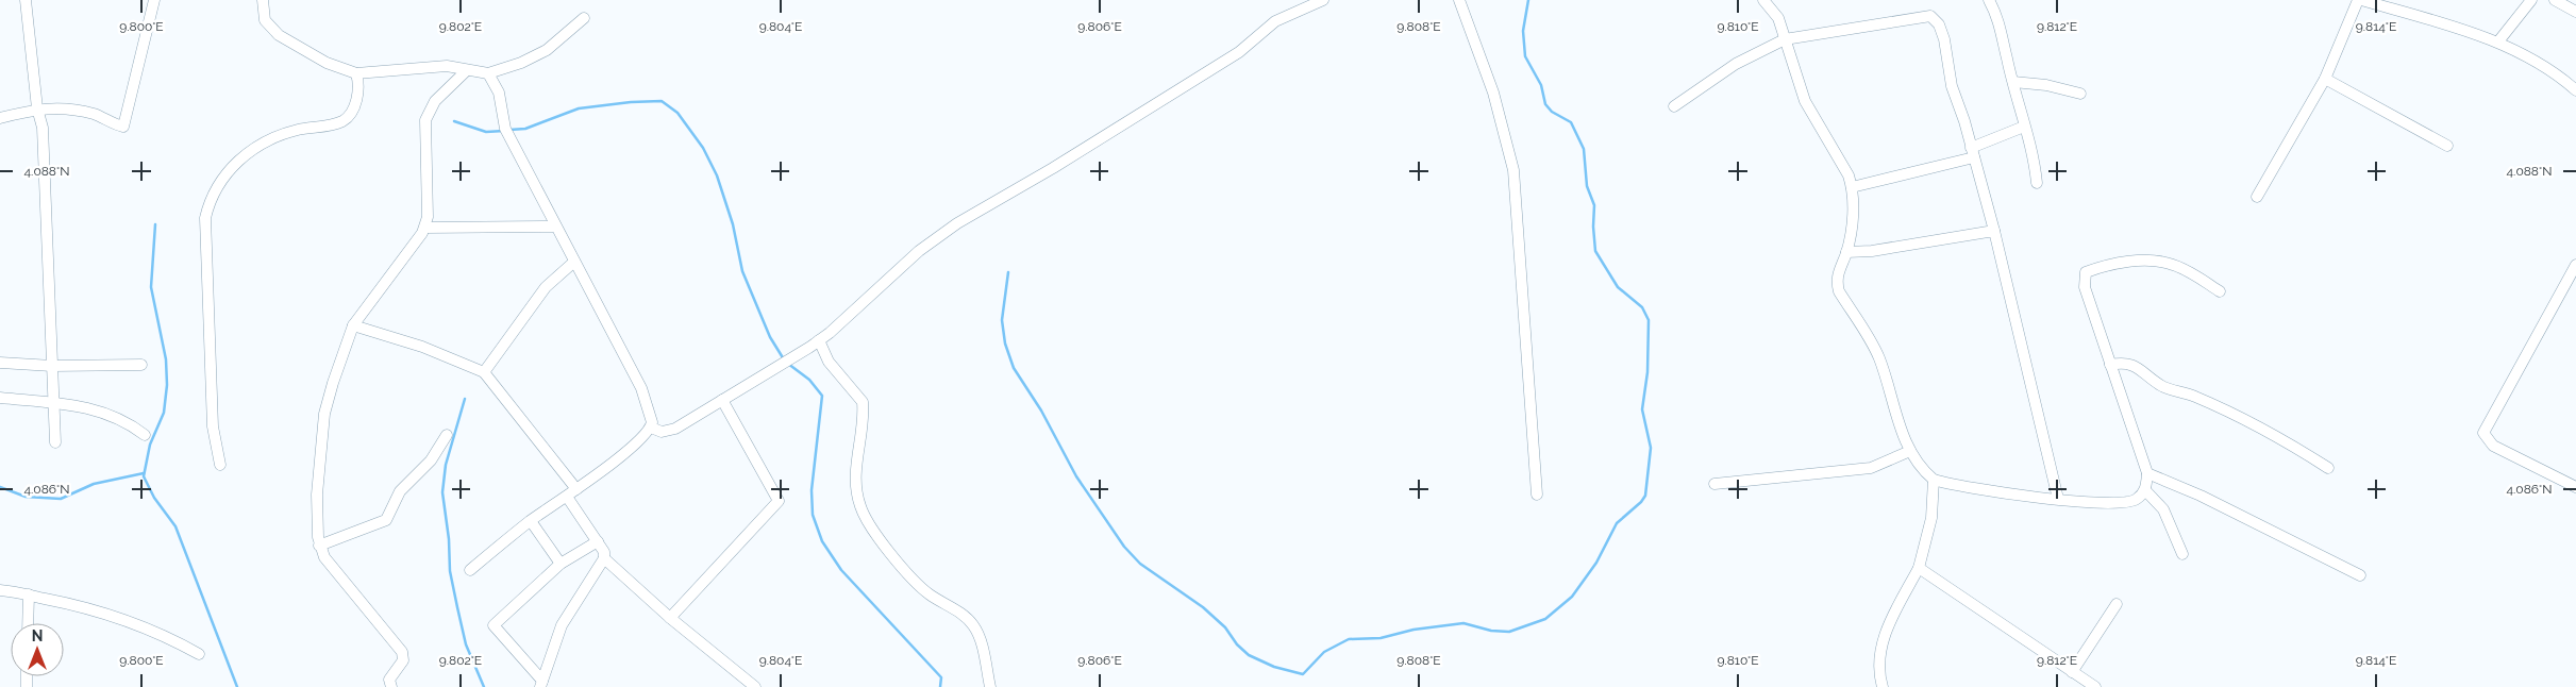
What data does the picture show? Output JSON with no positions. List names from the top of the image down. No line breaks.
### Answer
{"north":"top","coordinates":["9.800°E","9.802°E","9.804°E","9.806°E","9.808°E","9.810°E","9.812°E","9.814°E","4.088°N","4.086°N"]}
